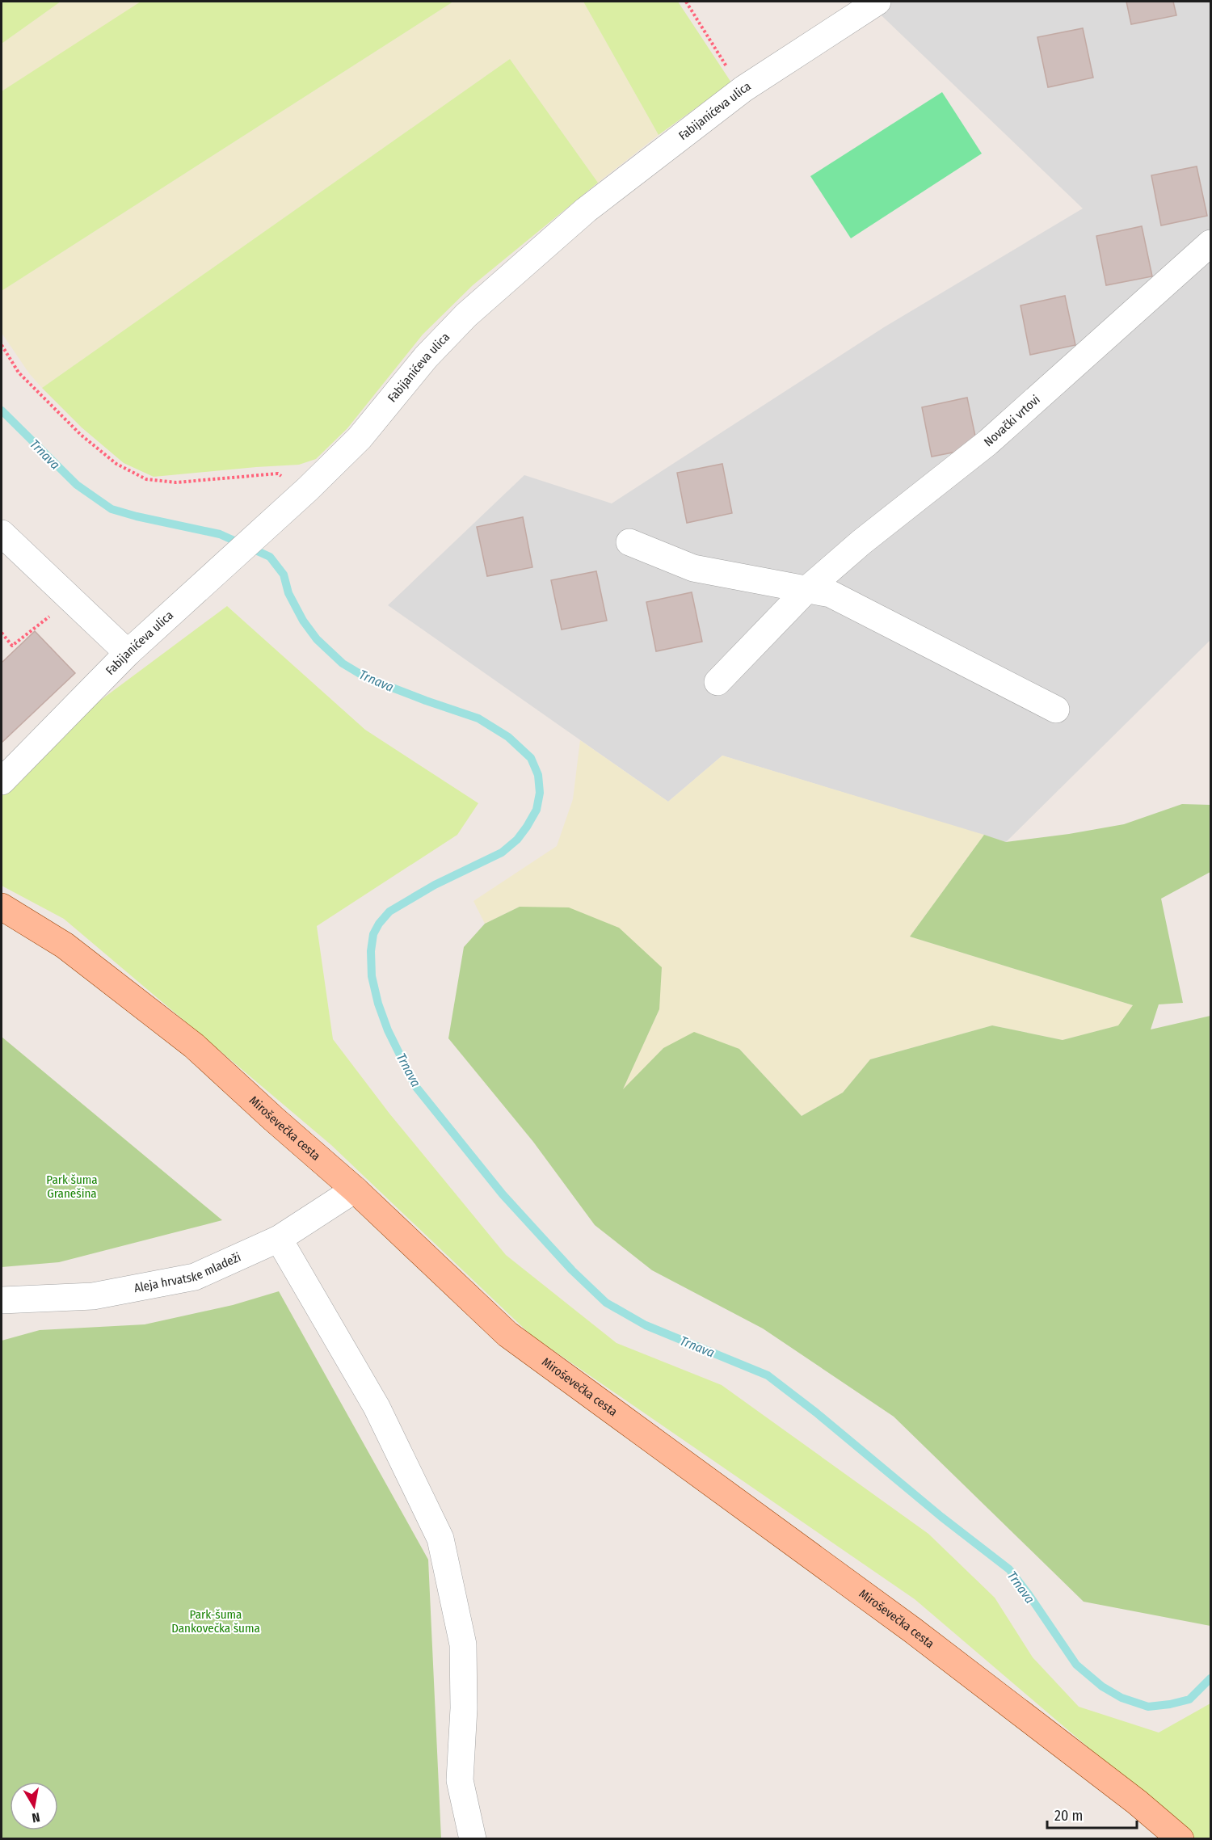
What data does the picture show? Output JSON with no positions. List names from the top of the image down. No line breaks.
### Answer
{"streets":{"main road":["Miroševečka cesta"],"street":["Fabijanićeva ulica","Novački vrtovi","Aleja hrvatske mladeži"]},"crossings":[["Miroševečka cesta","Aleja hrvatske mladeži"]],"water":["Trnava"],"parks":["Park šuma Granešina","Park-šuma Dankovečka šuma"],"scale_bar":"20 m","north":"bottom"}
